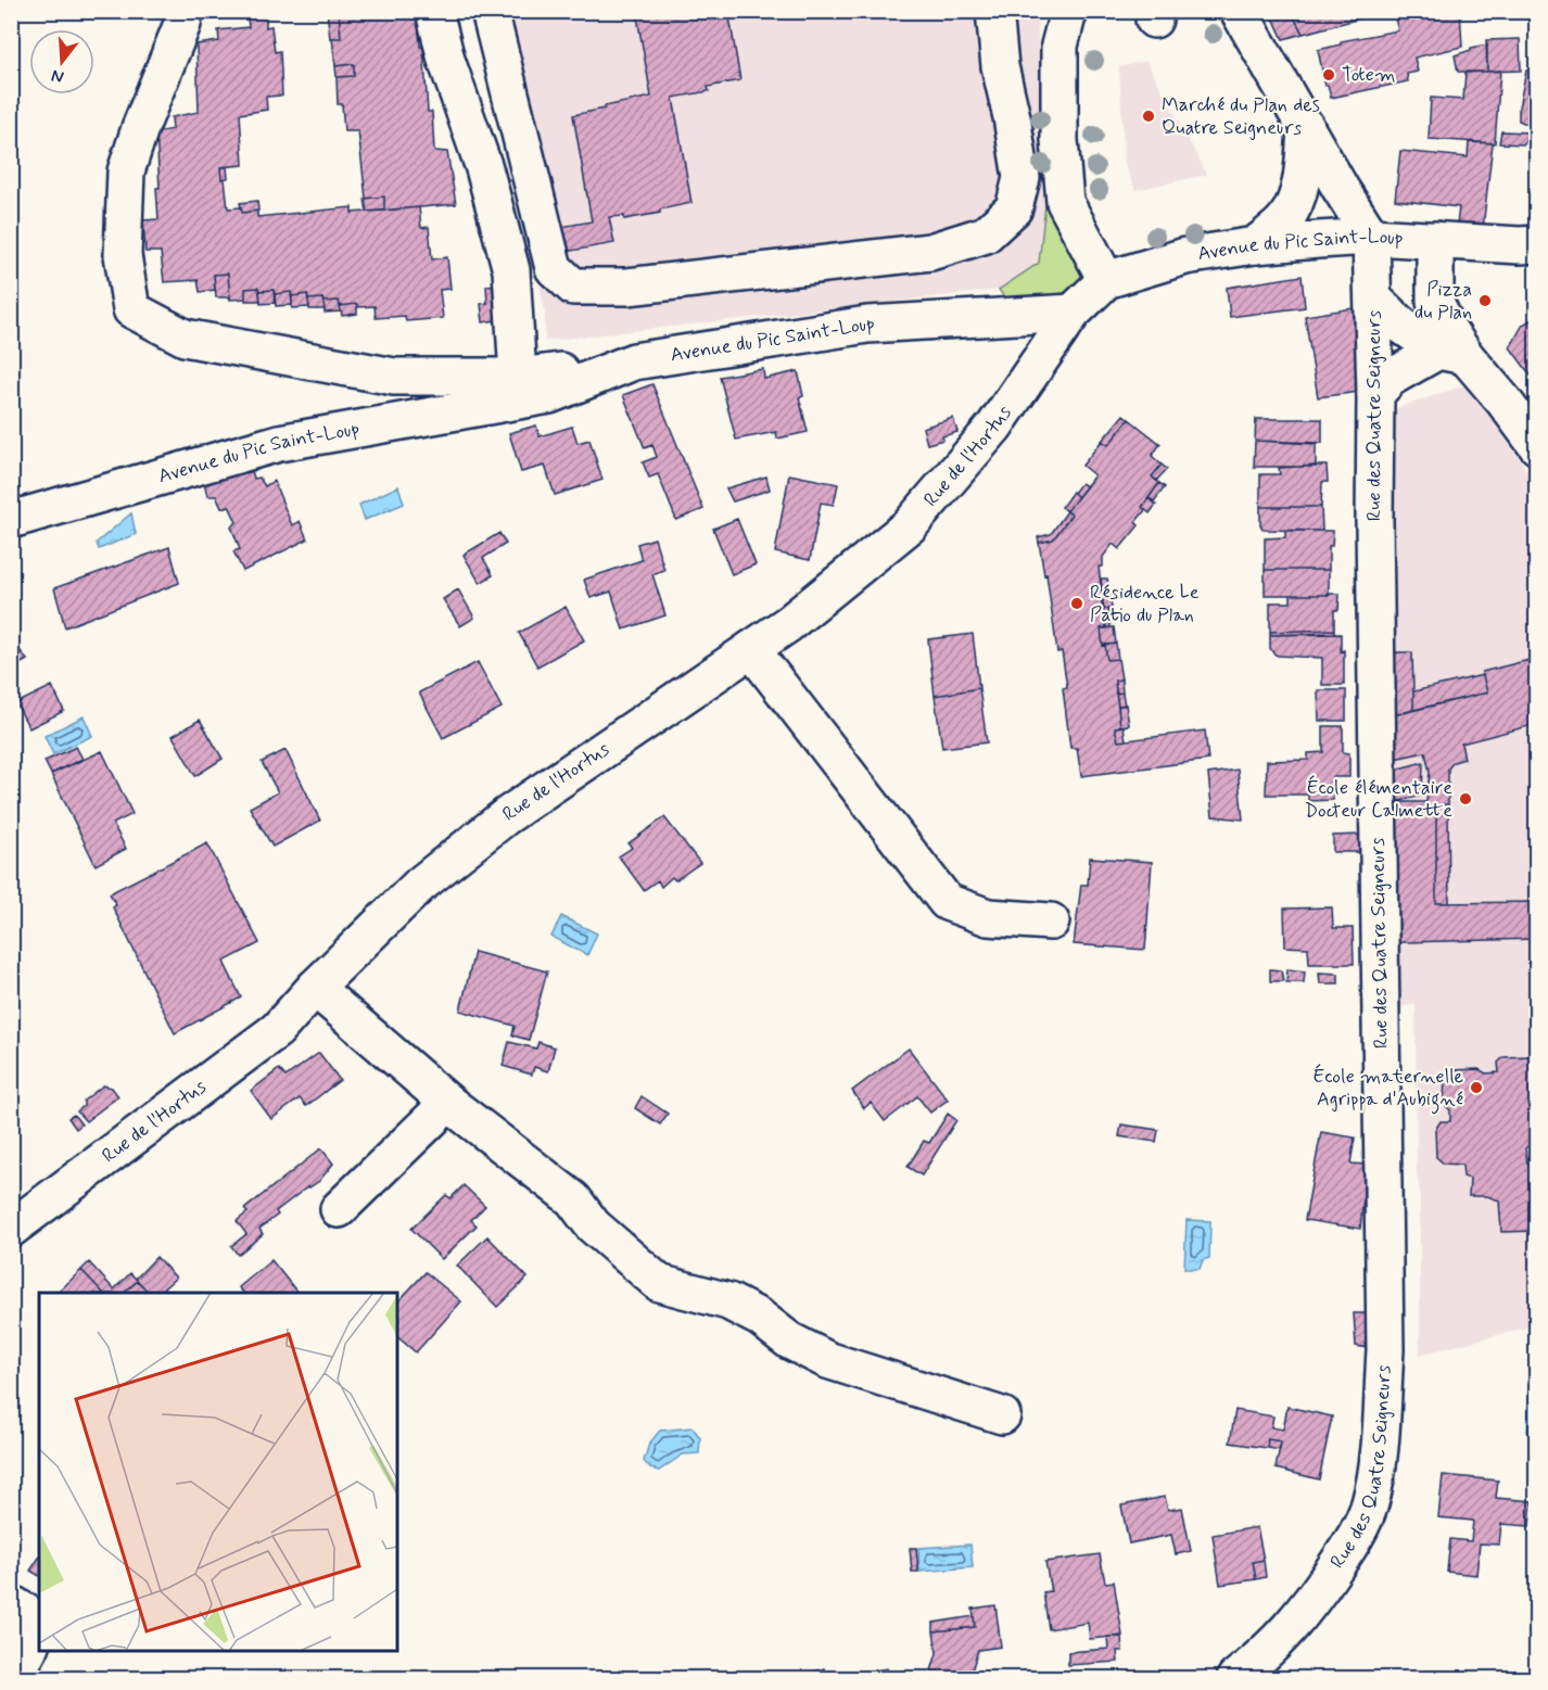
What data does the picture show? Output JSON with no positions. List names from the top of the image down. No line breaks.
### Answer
{"streets":{"street":["Avenue du Pic Saint-Loup","Rue des Quatre Seigneurs","Rue de l'Hortus"]},"crossings":[["Avenue du Pic Saint-Loup","Rue des Quatre Seigneurs"],["Avenue du Pic Saint-Loup","Rue de l'Hortus"]],"places":["Totem","Marché du Plan des Quatre Seigneurs","Pizza du Plan","Résidence Le Patio du Plan","École élémentaire Docteur Calmette","École maternelle Agrippa d'Aubigné"],"north":"bottom"}
